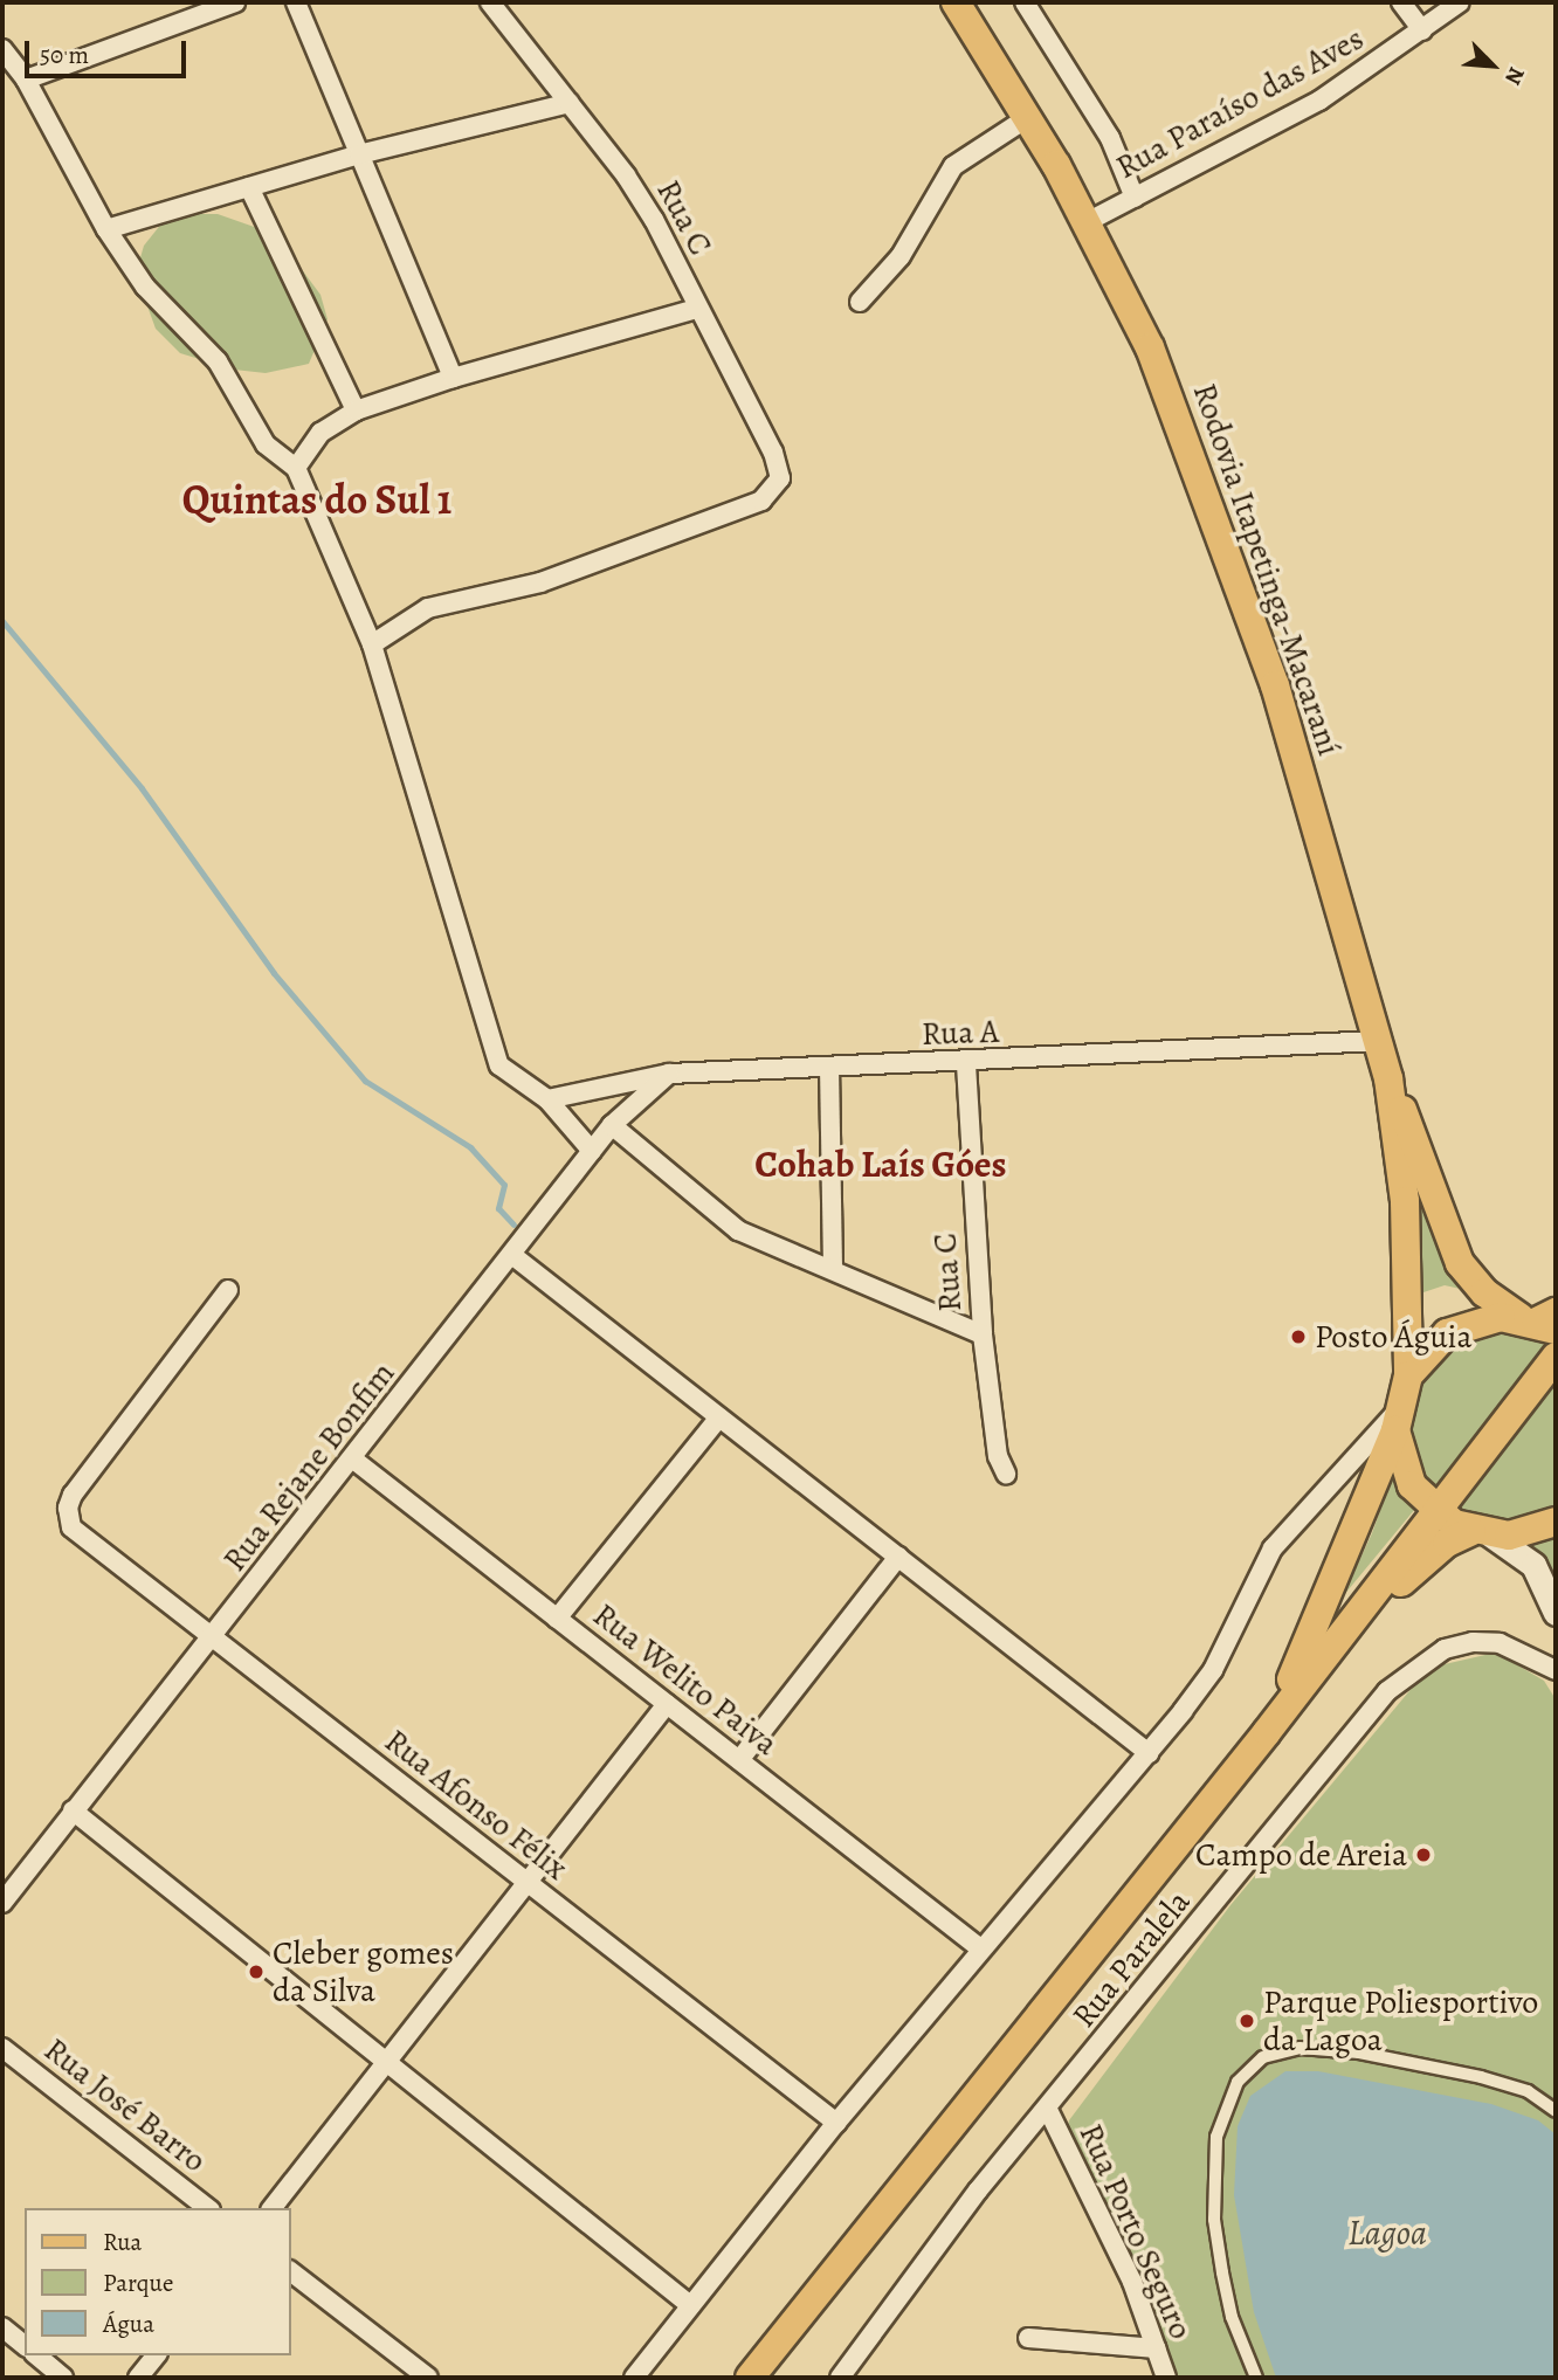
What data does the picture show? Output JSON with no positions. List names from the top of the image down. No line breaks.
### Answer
{"streets":{"main road":["Rodovia Itapetinga-Macaraní"],"street":["Rua Paraíso das Aves","Rua C","Rua A","Rua Rejane Bonfim","Rua Welito Paiva","Rua Afonso Félix","Rua Paralela","Rua José Barro","Rua Porto Seguro"]},"crossings":[["Rua Paraíso das Aves","Rodovia Itapetinga-Macaraní"],["Rua C","Rua A"],["Rodovia Itapetinga-Macaraní","Rua A"],["Rua A","Rua Rejane Bonfim"],["Rua Rejane Bonfim","Rua Welito Paiva"],["Rua Rejane Bonfim","Rua Afonso Félix"],["Rua Paralela","Rua Porto Seguro"]],"districts":["Quintas do Sul 1","Cohab Laís Góes"],"water":["Lagoa"],"places":["Posto Águia","Campo de Areia","Cleber gomes da Silva","Parque Poliesportivo da Lagoa"],"legend":["Rua","Parque","Água"],"scale_bar":"50 m","north":"bottom right"}
